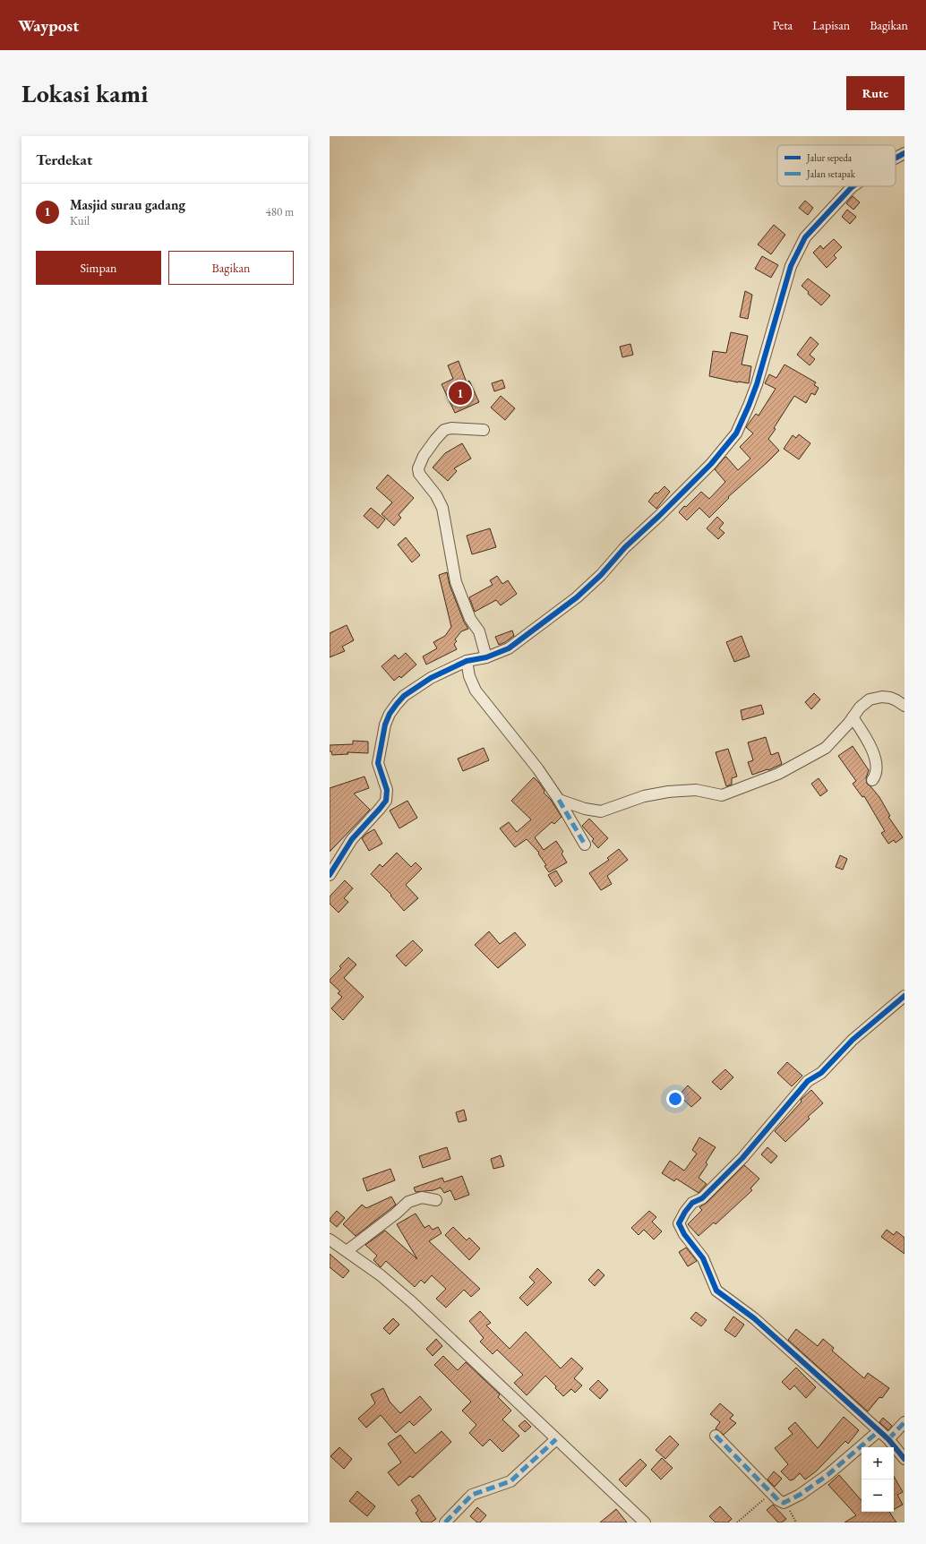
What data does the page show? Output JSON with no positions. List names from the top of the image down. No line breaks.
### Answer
{"legend":["Jalur sepeda","Jalan setapak"],"page":{"header":"Waypost","nav":["Peta","Lapisan","Bagikan"],"buttons":["Rute",["Simpan","Bagikan"]],"title":"Lokasi kami","heading":"Terdekat","list":[{"mark":"1","name":"Masjid surau gadang","note":"Kuil","value":"480 m"}],"pins":"1","map_buttons":["+","−"]}}
